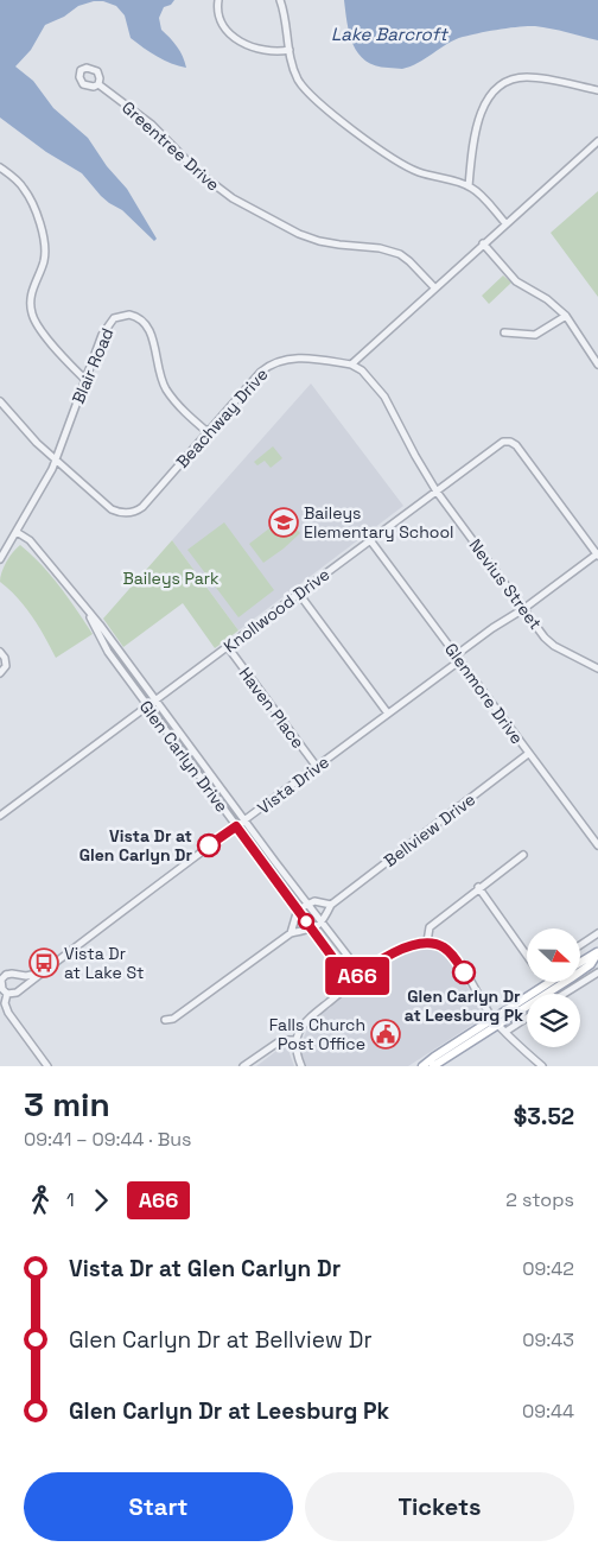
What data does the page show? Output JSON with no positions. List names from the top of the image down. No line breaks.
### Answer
{"streets":{"street":["Greentree Drive","Blair Road","Beachway Drive","Nevius Street","Knollwood Drive","Glenmore Drive","Haven Place","Glen Carlyn Drive","Vista Drive","Bellview Drive"]},"crossings":[["Blair Road","Beachway Drive"],["Blair Road","Glen Carlyn Drive"],["Beachway Drive","Nevius Street"],["Nevius Street","Knollwood Drive"],["Nevius Street","Vista Drive"],["Knollwood Drive","Glenmore Drive"],["Knollwood Drive","Haven Place"],["Knollwood Drive","Glen Carlyn Drive"],["Knollwood Drive","Vista Drive"],["Glenmore Drive","Vista Drive"],["Glenmore Drive","Bellview Drive"],["Haven Place","Vista Drive"],["Glen Carlyn Drive","Vista Drive"],["Glen Carlyn Drive","Bellview Drive"]],"water":["Lake Barcroft"],"parks":["Baileys Park"],"places":{"school or university":["Baileys Elementary School"],"other":["Vista Dr at Glen Carlyn Dr","Glen Carlyn Dr at Leesburg Pk"],"bus stop":["Vista Dr at Lake St"],"public building":["Falls Church Post Office"]},"lines":["bus line A66"],"north":"right","page":{"on_map":"A66","heading":["3 min","09:41 – 09:44 · Bus","$3.52"],"legs":["1","A66","2 stops"],"list":[{"name":"Vista Dr at Glen Carlyn Dr","value":"09:42"},{"name":"Glen Carlyn Dr at Bellview Dr","value":"09:43"},{"name":"Glen Carlyn Dr at Leesburg Pk","value":"09:44"}],"buttons":["Start","Tickets"]}}
